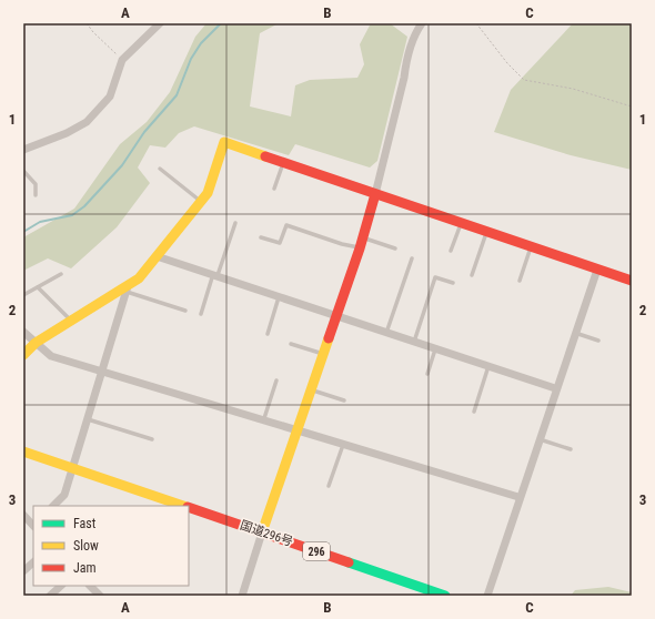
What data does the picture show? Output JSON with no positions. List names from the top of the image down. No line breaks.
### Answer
{"streets":{"main road":["国道296号","296"]},"legend":["Fast","Slow","Jam"],"grid":{"columns":["A","B","C"],"rows":["1","2","3"]}}
